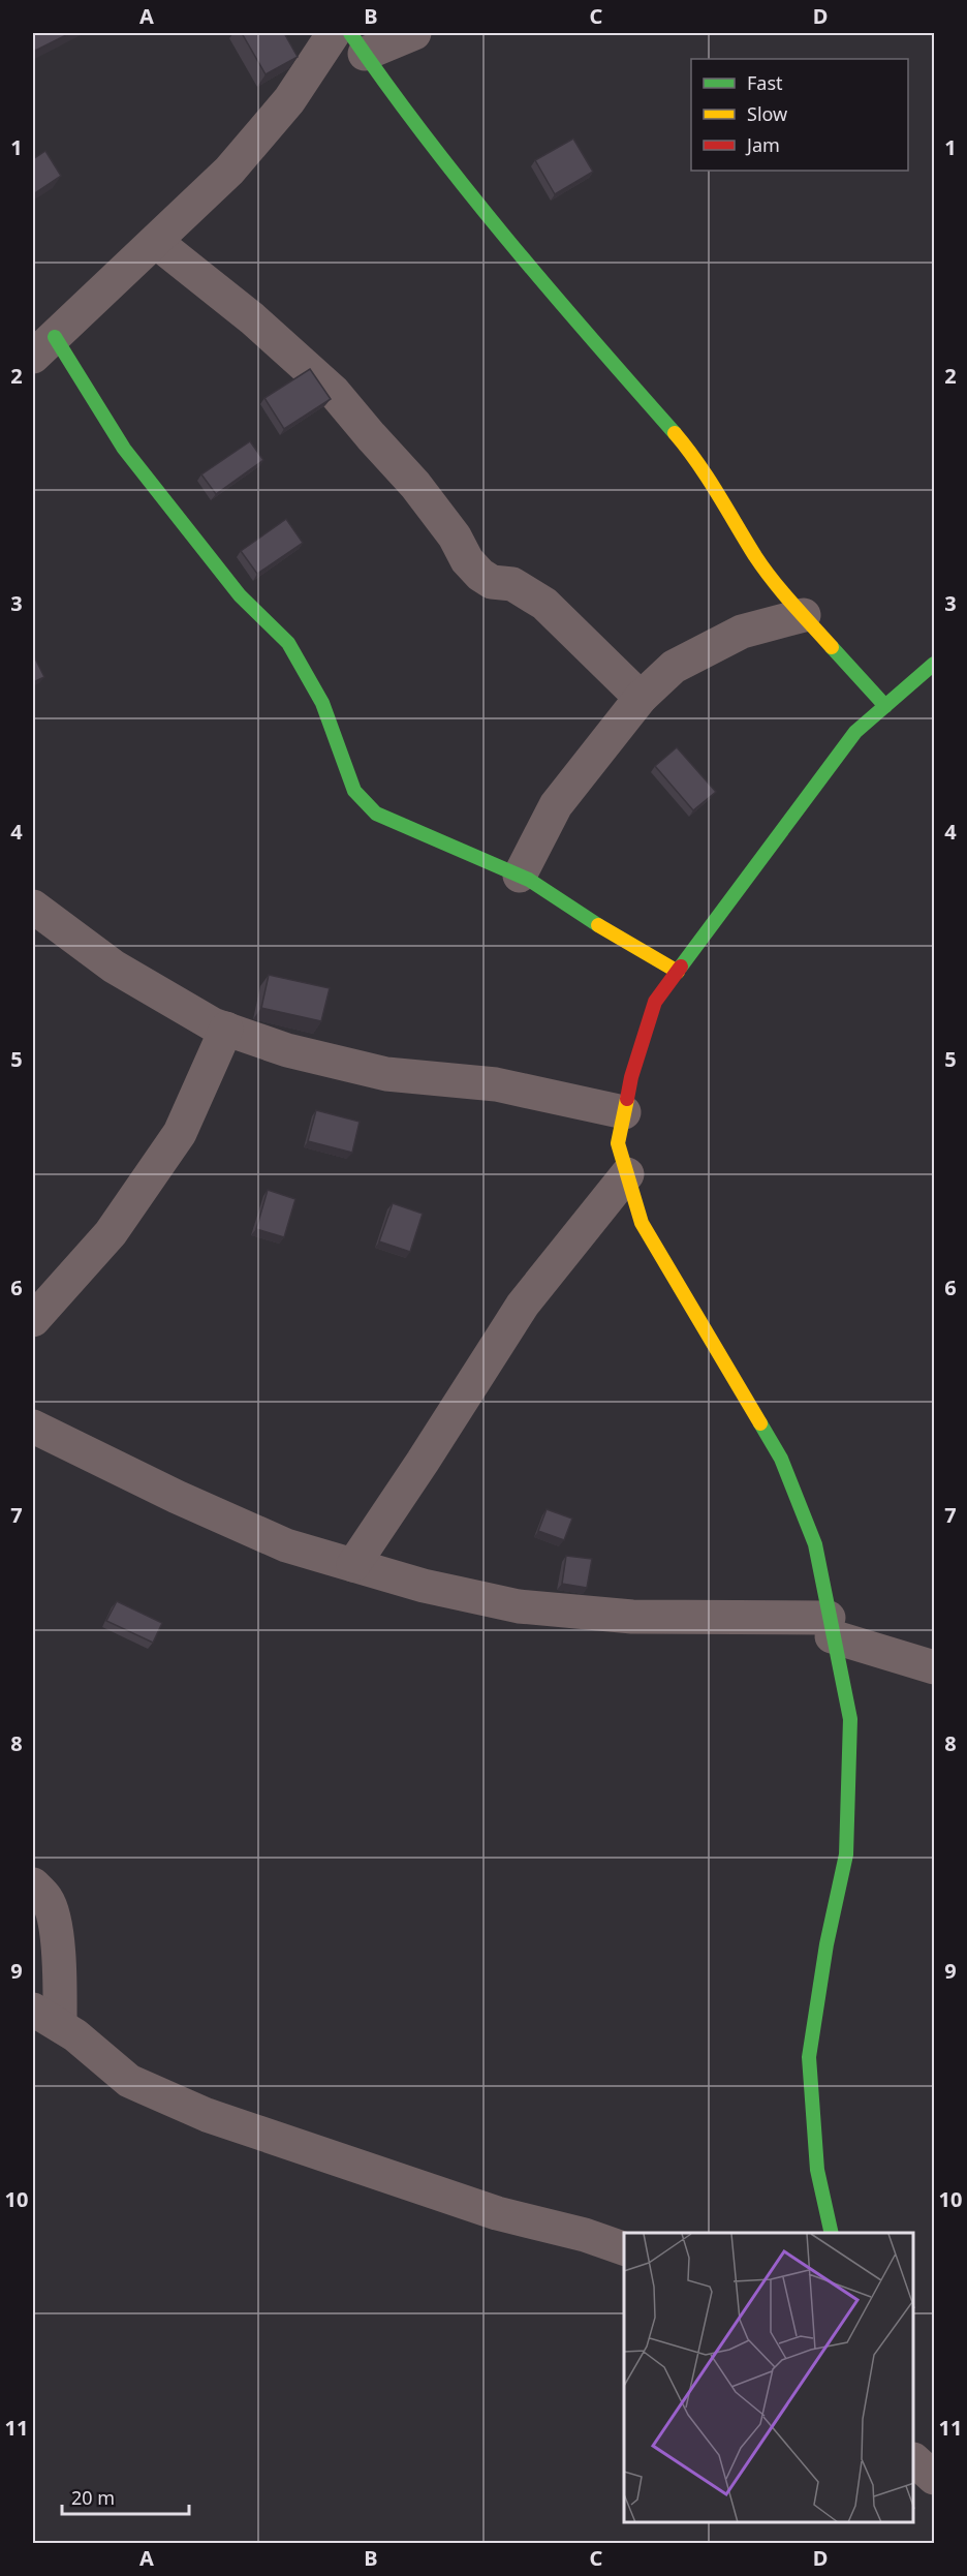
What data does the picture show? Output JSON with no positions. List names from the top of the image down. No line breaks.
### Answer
{"legend":["Fast","Slow","Jam"],"scale_bar":"20 m","grid":{"columns":["A","B","C","D"],"rows":["1","2","3","4","5","6","7","8","9","10","11"]}}
